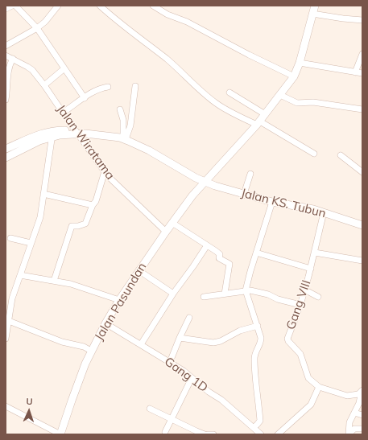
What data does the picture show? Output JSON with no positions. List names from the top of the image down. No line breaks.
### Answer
{"streets":{"street":["Jalan Wiratama","Jalan KS. Tubun","Jalan Pasundan","Gang VIII","Gang 1D"]},"crossings":[["Jalan Wiratama","Jalan KS. Tubun"],["Jalan Wiratama","Jalan Pasundan"],["Jalan KS. Tubun","Jalan Pasundan"],["Jalan KS. Tubun","Gang VIII"],["Jalan Pasundan","Gang 1D"]],"north":"top"}
